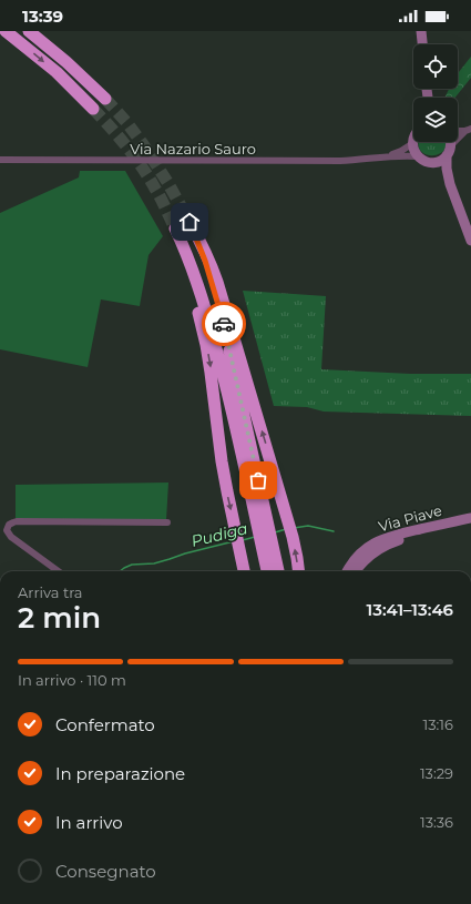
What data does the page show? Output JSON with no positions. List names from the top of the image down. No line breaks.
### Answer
{"streets":{"street":["Via Nazario Sauro","Via Piave"]},"water":["Pudiga"],"page":{"status":"13:39","heading":["2 min","Arriva tra","13:41–13:46"],"bar":"In arrivo · 110 m","list":[["Confermato","13:16"],["In preparazione","13:29"],["In arrivo","13:36"],"Consegnato"]}}
